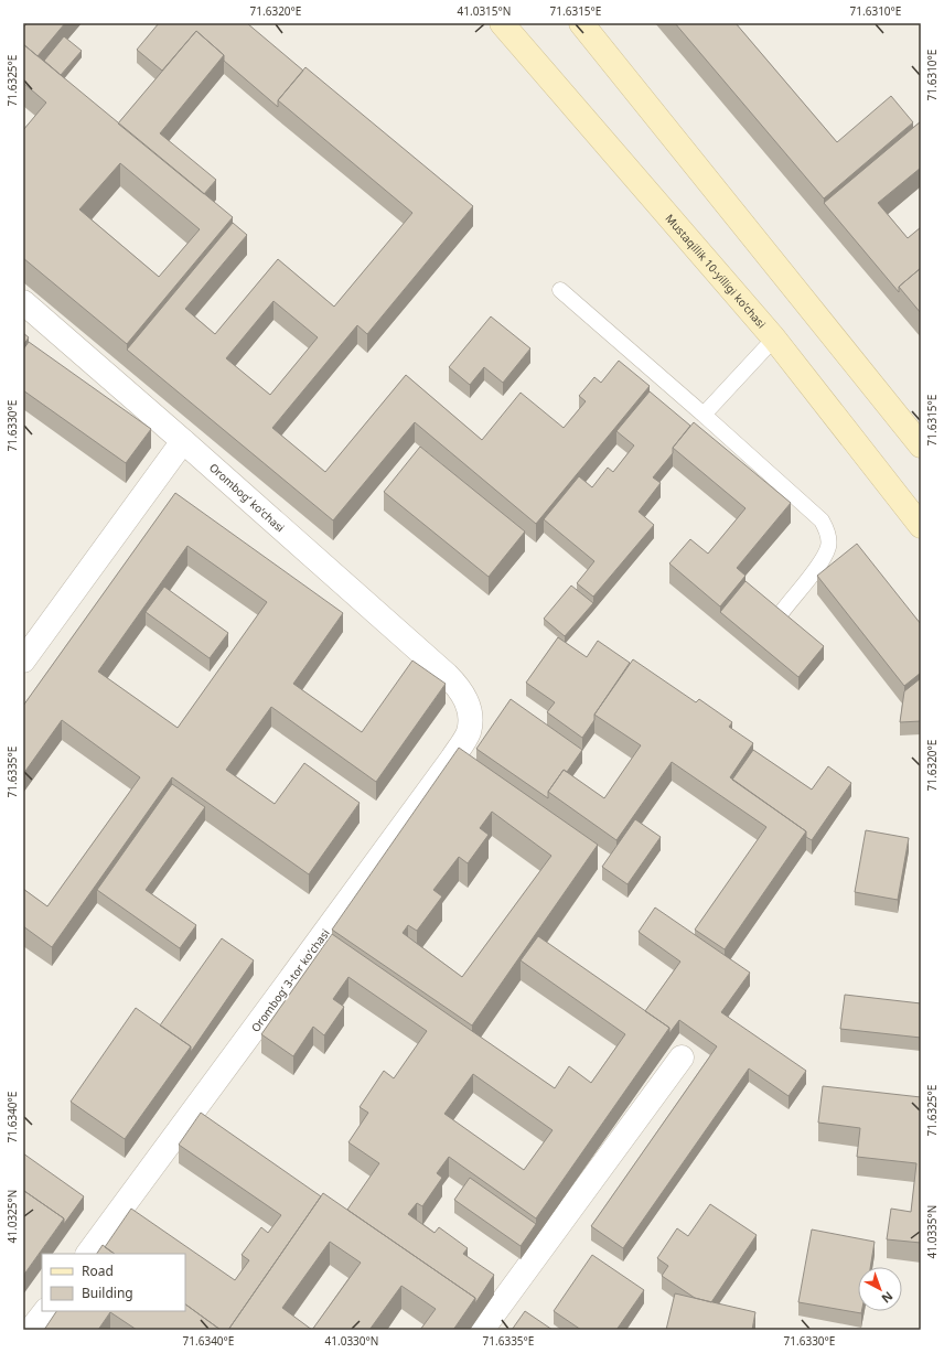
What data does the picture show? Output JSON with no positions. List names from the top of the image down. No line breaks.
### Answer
{"streets":{"main road":["Mustaqillik 10-yilligi ko'chasi"],"street":["Orombogʻ koʻchasi","Orombogʻ 3-tor koʻchasi"]},"crossings":[["Orombogʻ koʻchasi","Orombogʻ 3-tor koʻchasi"]],"legend":["Road","Building"],"north":"bottom right","coordinates":["71.6320°E","41.0315°N","71.6315°E","71.6310°E","71.6325°E","71.6330°E","71.6335°E","71.6340°E","41.0325°N","41.0335°N","41.0330°N"]}
